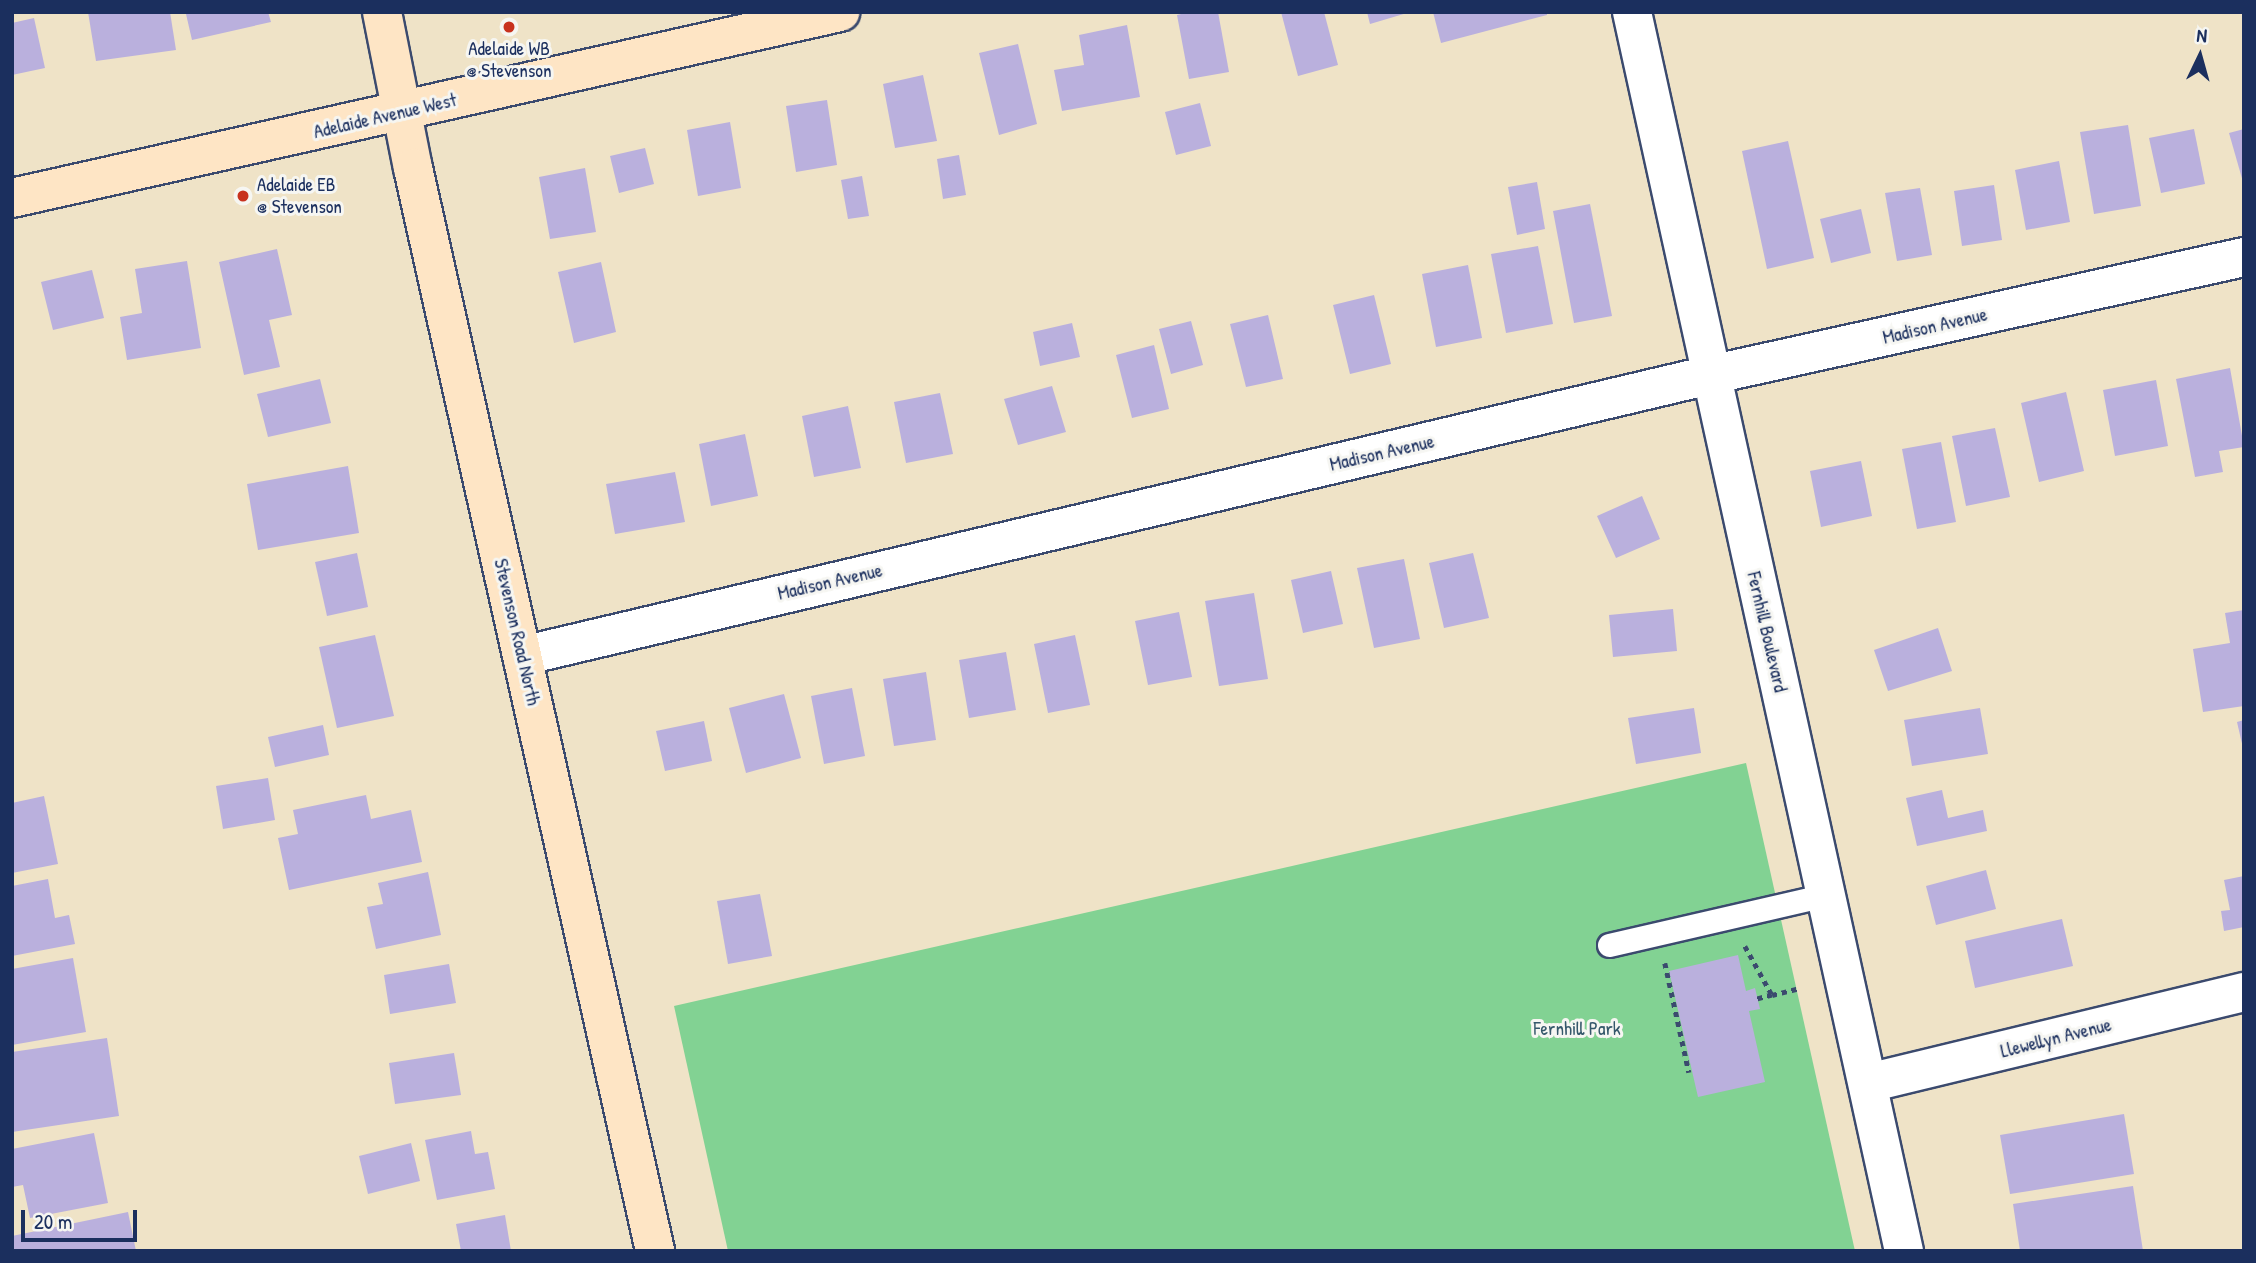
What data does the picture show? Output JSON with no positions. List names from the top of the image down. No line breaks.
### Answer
{"streets":{"main road":["Adelaide Avenue West","Stevenson Road North"],"street":["Madison Avenue","Fernhill Boulevard","Llewellyn Avenue"]},"crossings":[["Adelaide Avenue West","Stevenson Road North"],["Madison Avenue","Stevenson Road North"],["Madison Avenue","Fernhill Boulevard"],["Fernhill Boulevard","Llewellyn Avenue"]],"parks":["Fernhill Park"],"places":["Adelaide WB @ Stevenson","Adelaide EB @ Stevenson"],"scale_bar":"20 m","north":"top"}
